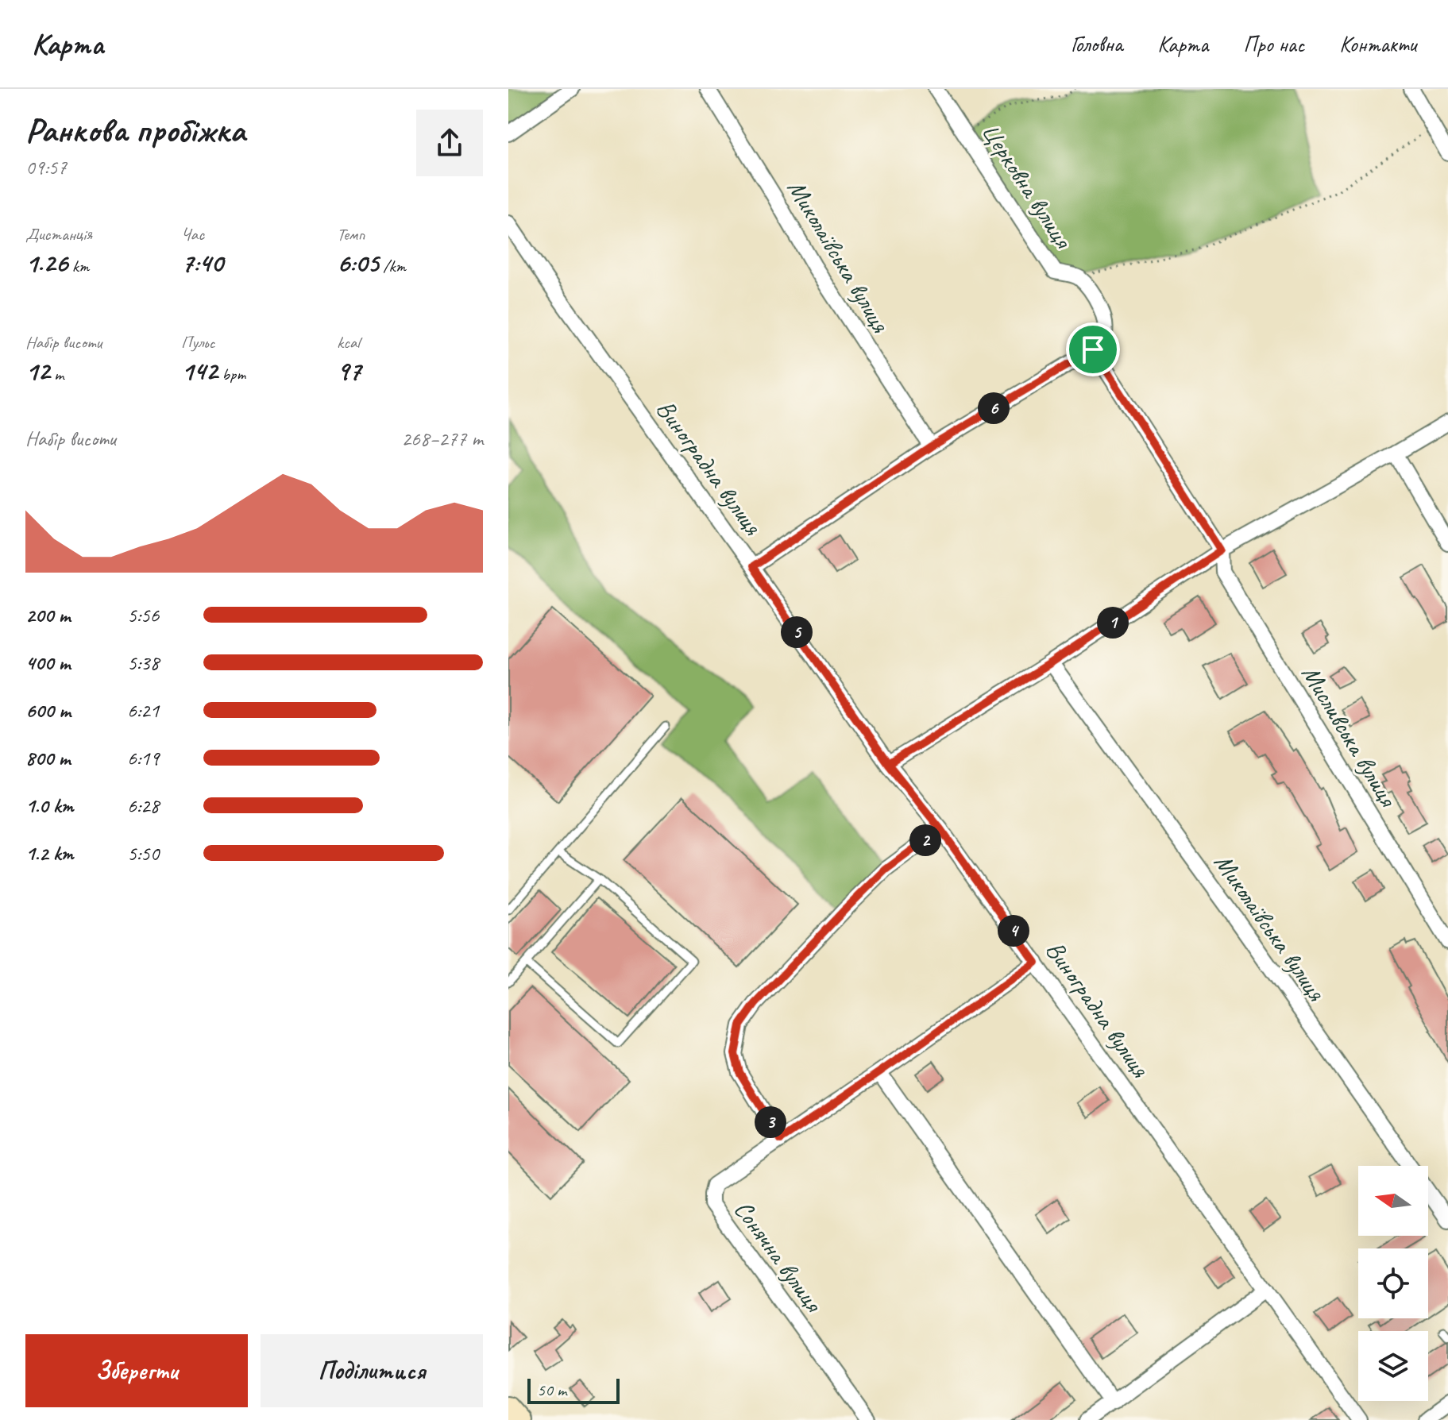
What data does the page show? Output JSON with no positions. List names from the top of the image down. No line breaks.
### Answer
{"streets":{"street":["Церковна вулиця","Миколаївська вулиця","Виноградна вулиця","Мисливська вулиця","Сонячна вулиця"]},"crossings":[["Виноградна вулиця","Сонячна вулиця"]],"scale_bar":"50 m","north":"left","page":{"header":"Карта","nav":["Головна","Карта","Про нас","Контакти"],"heading":["Ранкова пробіжка","09:57"],"stats":[["Дистанція","1.26 km"],["Час","7:40"],["Темп","6:05 /km"],["Набір висоти","12 m"],["Пульс","142 bpm"],["kcal","97"]],"pins":["6","1","5","2","4","3"],"chart":["Набір висоти","268–277 m"],"list":[{"name":"200 m","note":"5:56"},{"name":"400 m","note":"5:38"},{"name":"600 m","note":"6:21"},{"name":"800 m","note":"6:19"},{"name":"1.0 km","note":"6:28"},{"name":"1.2 km","note":"5:50"}],"buttons":["Зберегти","Поділитися"],"scale":"50 m"}}
